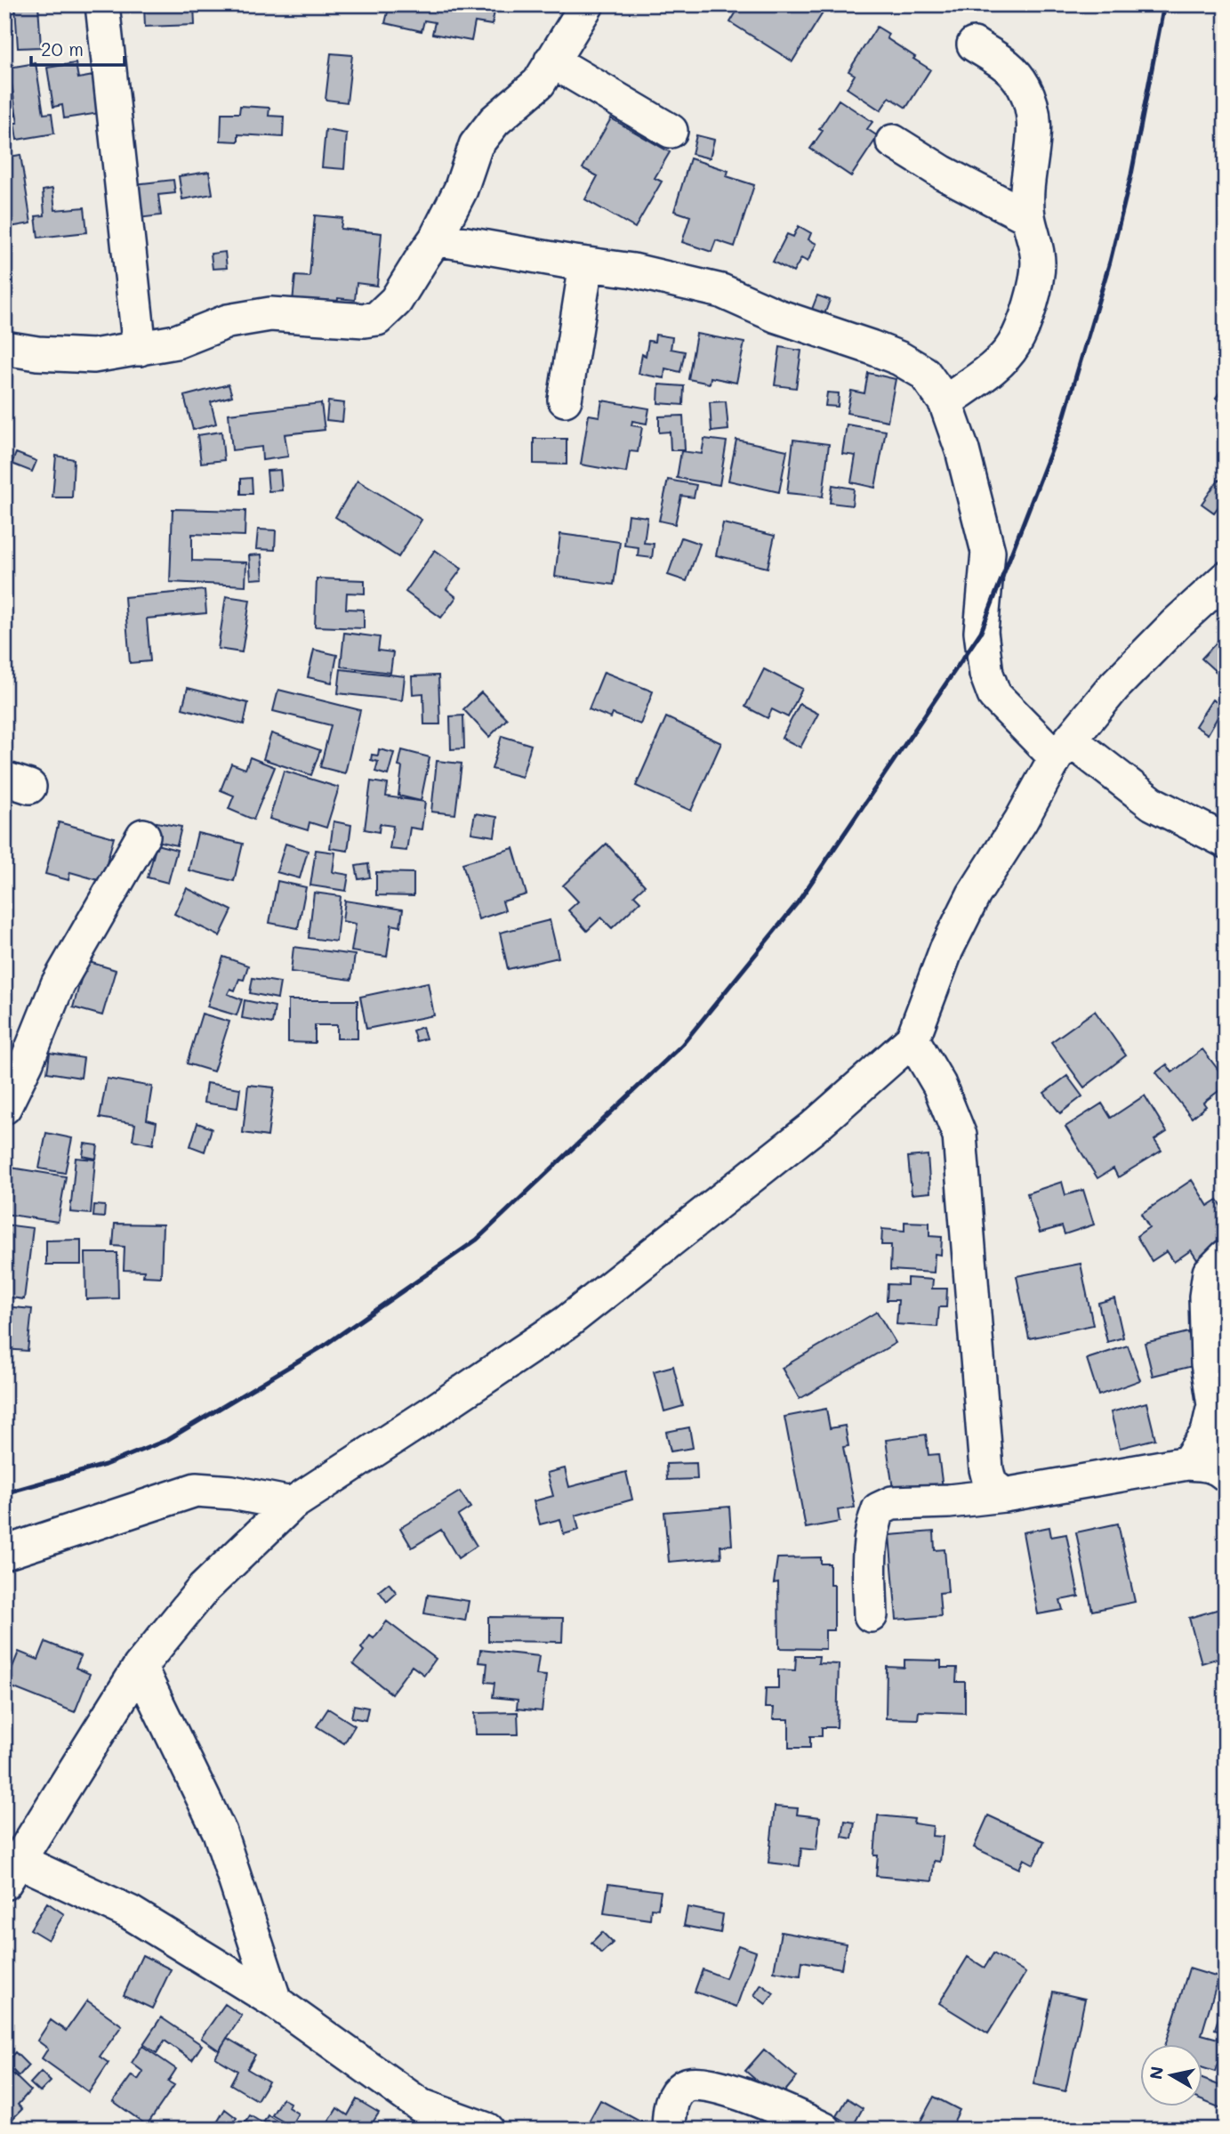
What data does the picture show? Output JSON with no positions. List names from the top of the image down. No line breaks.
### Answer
{"scale_bar":"20 m","north":"left"}
